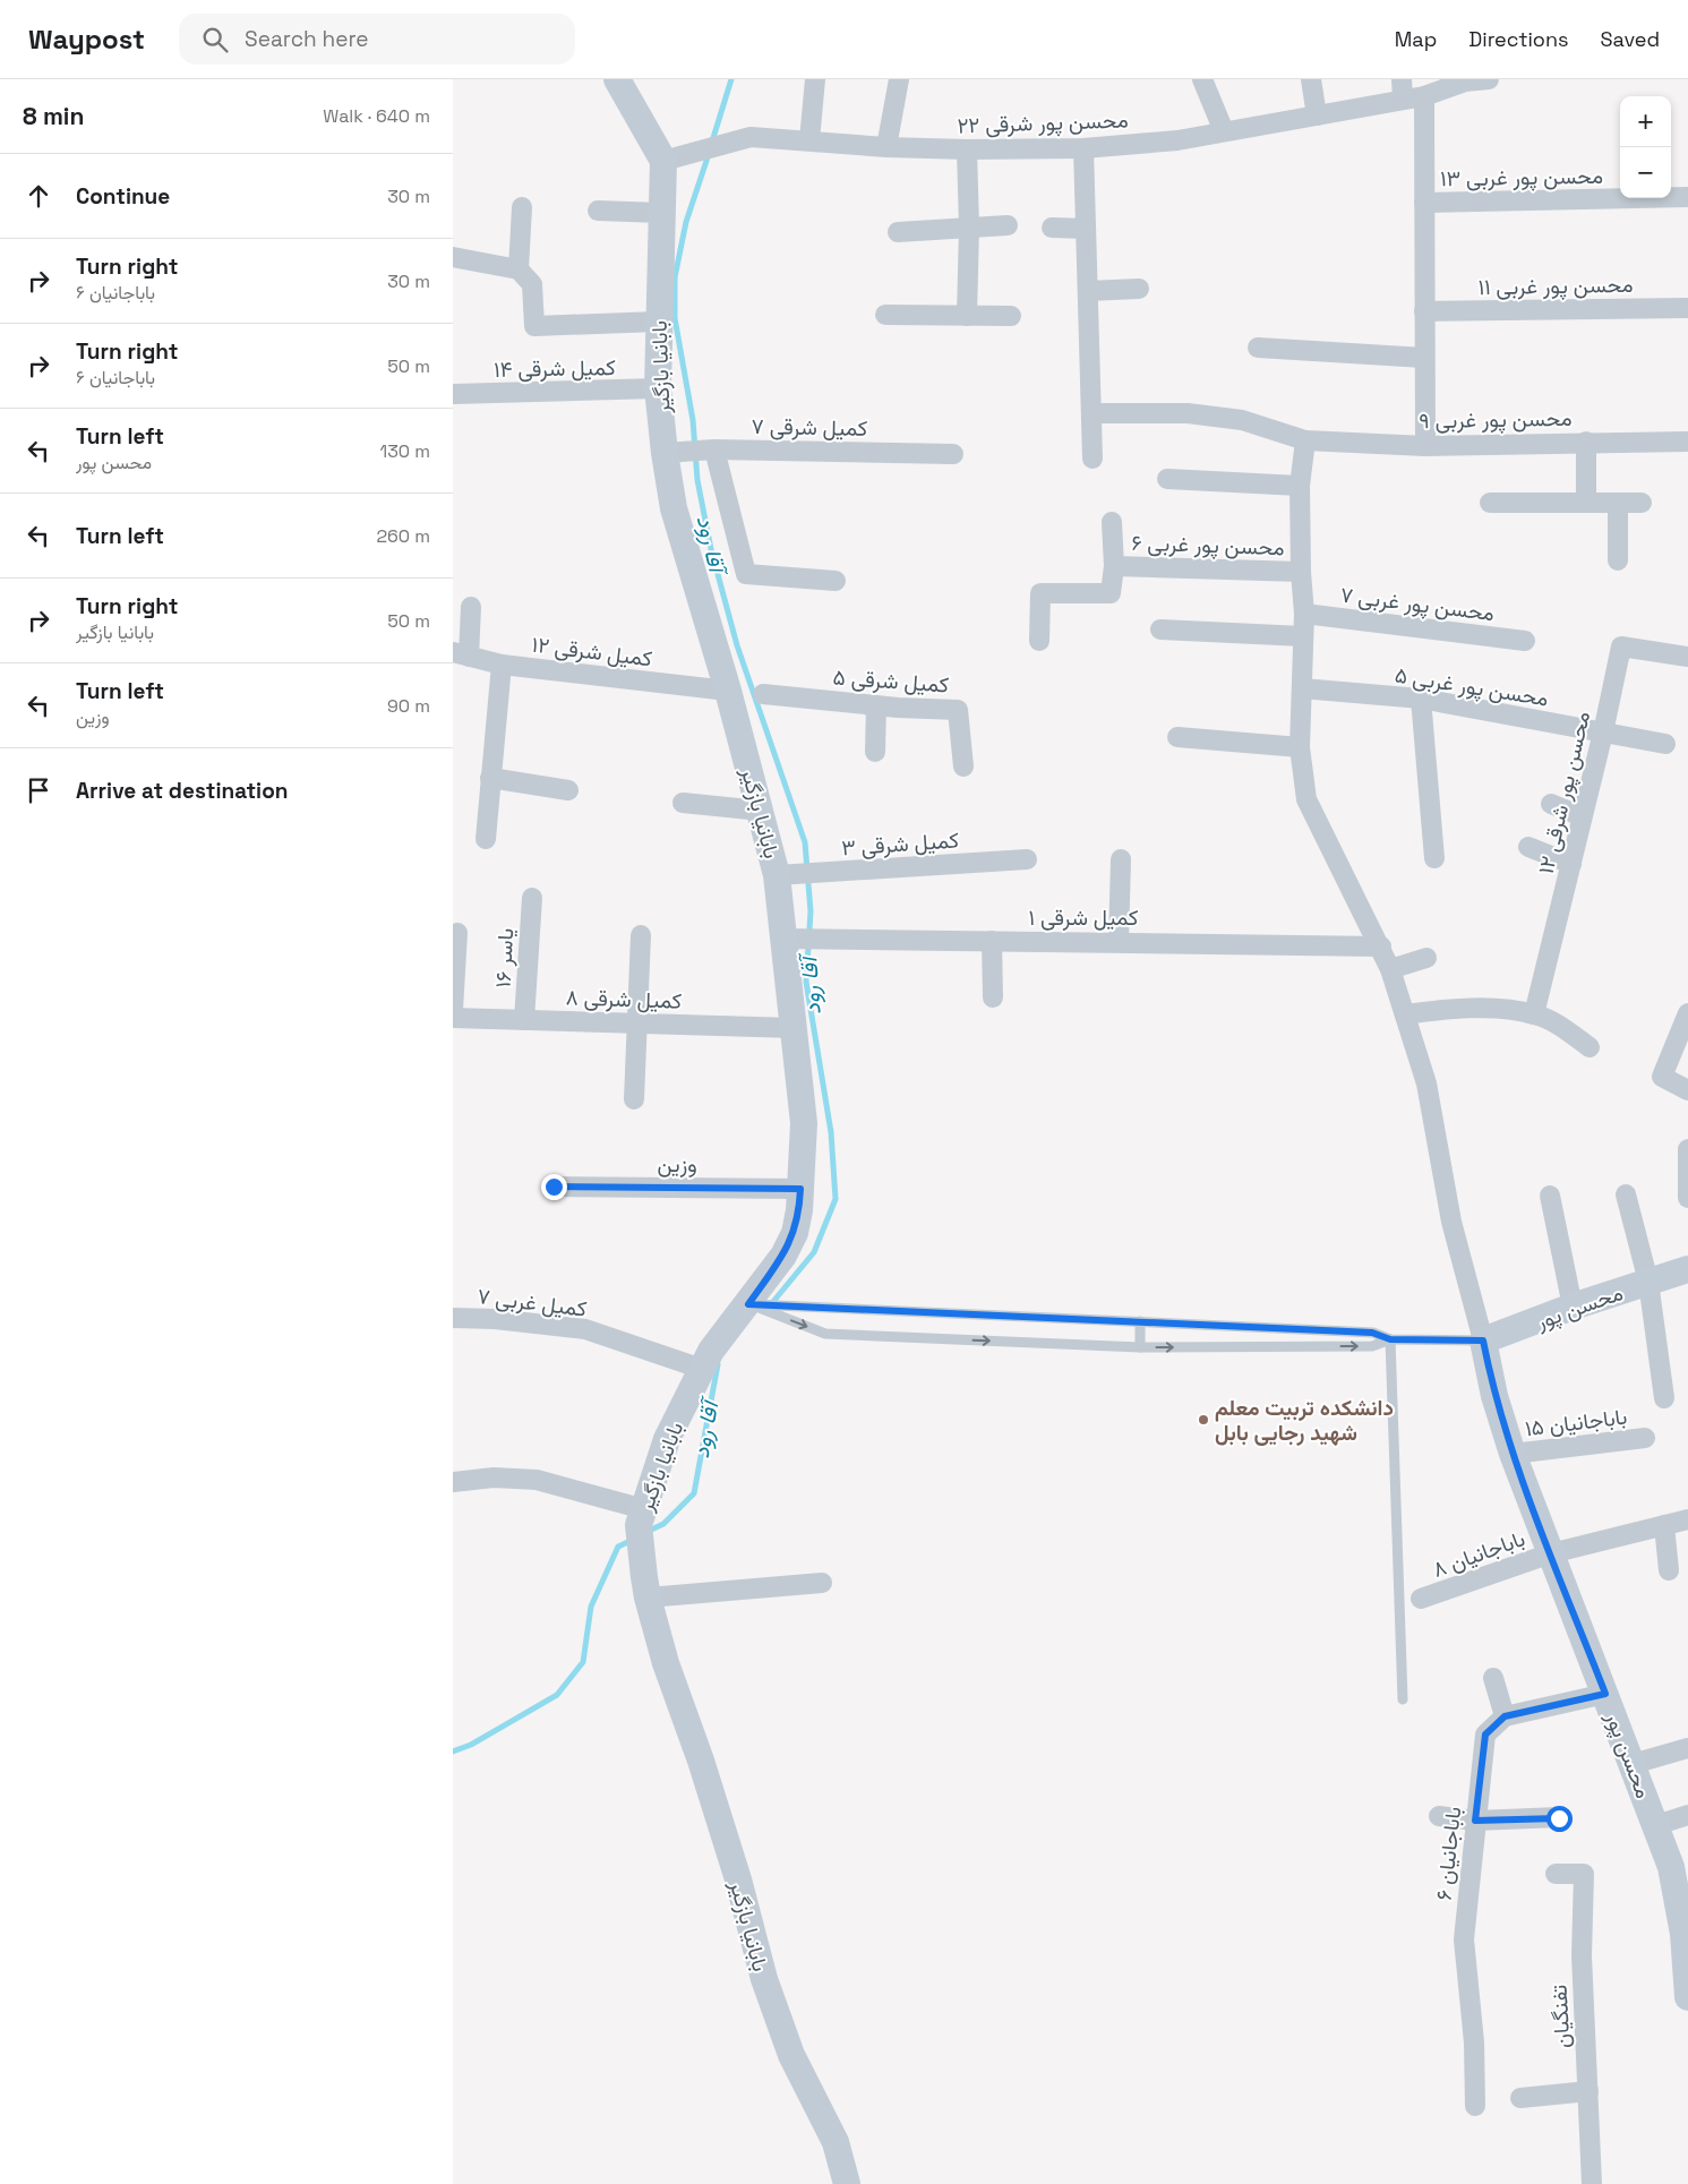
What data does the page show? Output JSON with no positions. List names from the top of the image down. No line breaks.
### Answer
{"streets":{"street":["محسن پور شرقی ۲۲","محسن پور غربی ۱۳","محسن پور غربی ۱۱","بابانیا بازگیر","کمیل شرقی ۱۴","محسن پور غربی ۹","کمیل شرقی ۷","محسن پور غربی ۶","محسن پور غربی ۷","کمیل شرقی ۱۲","کمیل شرقی ۵","محسن پور غربی ۵","محسن پور شرقی ۱۲","کمیل شرقی ۳","کمیل شرقی ۱","یاسر ۱۶","کمیل شرقی ۸","وزین","کمیل غربی ۷","محسن پور","باباجانیان ۱۵","باباجانیان ۸","باباجانیان ۶","تفنگیان"]},"crossings":[["محسن پور شرقی ۲۲","بابانیا بازگیر"],["بابانیا بازگیر","کمیل شرقی ۱۴"],["بابانیا بازگیر","کمیل شرقی ۷"],["بابانیا بازگیر","کمیل شرقی ۱۲"],["بابانیا بازگیر","کمیل شرقی ۳"],["بابانیا بازگیر","کمیل شرقی ۱"],["بابانیا بازگیر","کمیل شرقی ۸"],["بابانیا بازگیر","وزین"],["بابانیا بازگیر","کمیل غربی ۷"],["محسن پور غربی ۵","محسن پور شرقی ۱۲"],["یاسر ۱۶","کمیل شرقی ۸"],["محسن پور","باباجانیان ۱۵"],["محسن پور","باباجانیان ۸"]],"water":["آقا رود"],"places":["دانشکده تربیت معلم شهید رجایی بابل"],"page":{"header":"Waypost","search":"Search here","nav":["Map","Directions","Saved"],"heading":["8 min","Walk · 640 m"],"map_buttons":["+","−"],"list":[["Continue","30 m"],["Turn right","باباجانیان ۶","30 m"],["Turn right","باباجانیان ۶","50 m"],["Turn left","محسن پور","130 m"],["Turn left","260 m"],["Turn right","بابانیا بازگیر","50 m"],["Turn left","وزین","90 m"],"Arrive at destination"]}}
